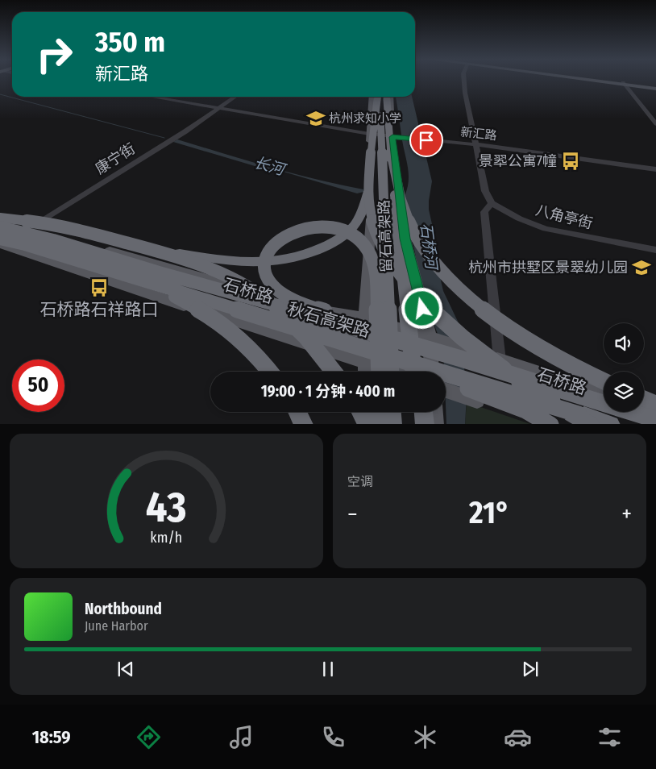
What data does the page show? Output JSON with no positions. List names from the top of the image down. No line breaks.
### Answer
{"streets":{"highway":["留石高架路","秋石高架路"],"main road":["石桥路"],"street":["新汇路","康宁街","八角亭街"]},"crossings":[["新汇路","康宁街"],["新汇路","留石高架路"],["康宁街","石桥路"],["康宁街","秋石高架路"],["石桥路","秋石高架路"]],"water":["长河","石桥河"],"places":{"school or university":["杭州求知小学","杭州市拱墅区景翠幼儿园"],"bus stop":["景翆公寓7幢","石桥路石祥路口"]},"page":{"turn":["350 m","新汇路"],"limit":"50","trip":"19:00 · 1 分钟 · 400 m","tile":"空调","heat":["−","21°","+"],"song":["Northbound","June Harbor"],"tabs":"18:59","gauge":["43","km/h"]}}
